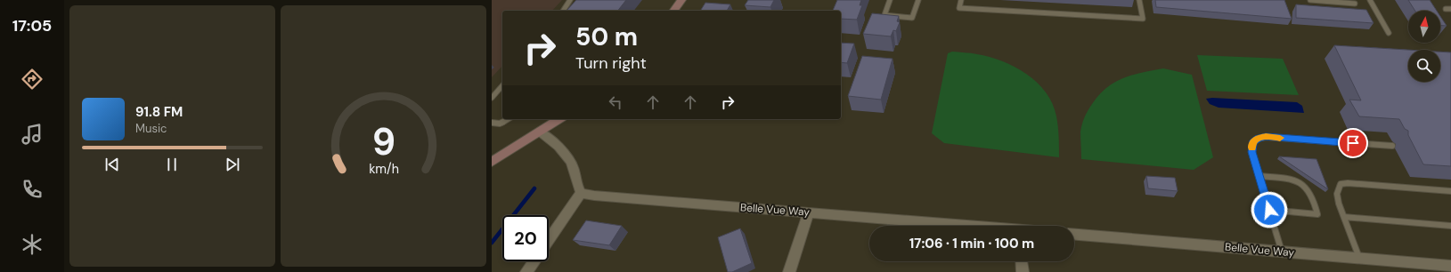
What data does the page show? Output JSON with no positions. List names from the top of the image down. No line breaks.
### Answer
{"streets":{"street":["Belle Vue Way"]},"north":"top","page":{"tabs":"17:05","turn":["50 m","Turn right"],"song":["91.8 FM","Music"],"limit":"20","trip":"17:06 · 1 min · 100 m","gauge":["9","km/h"]}}
